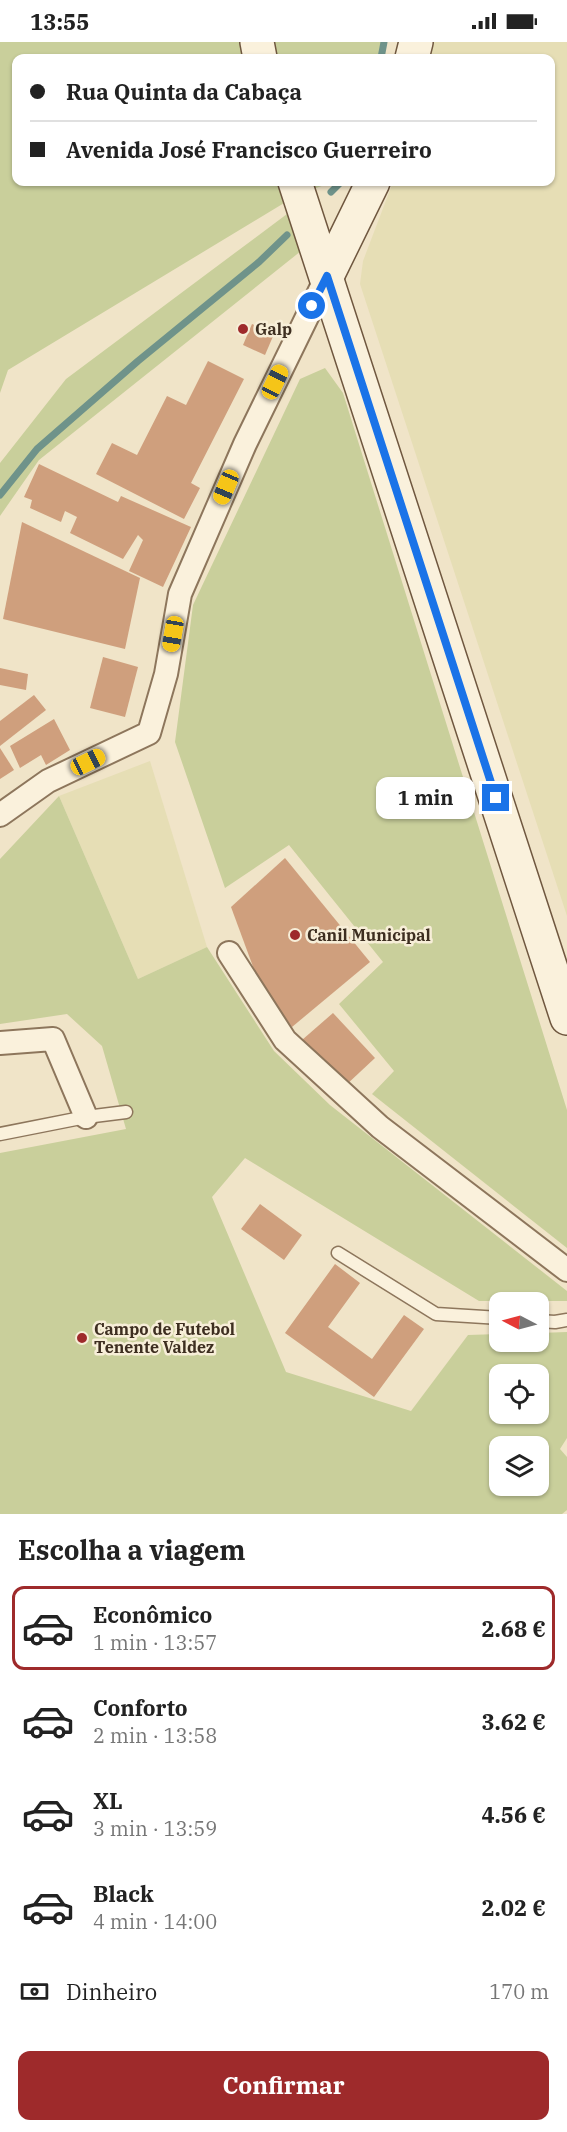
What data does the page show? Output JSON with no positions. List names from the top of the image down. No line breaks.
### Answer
{"places":["Galp","Canil Municipal","Campo de Futebol Tenente Valdez"],"north":"left","page":{"status":"13:55","banner":["Rua Quinta da Cabaça","Avenida José Francisco Guerreiro"],"bubble":"1 min","heading":"Escolha a viagem","list":[{"name":"Econômico","note":"1 min · 13:57","value":"2.68 €"},{"name":"Conforto","note":"2 min · 13:58","value":"3.62 €"},{"name":"XL","note":"3 min · 13:59","value":"4.56 €"},{"name":"Black","note":"4 min · 14:00","value":"2.02 €"}],"pay":["Dinheiro","170 m"],"buttons":"Confirmar"}}
